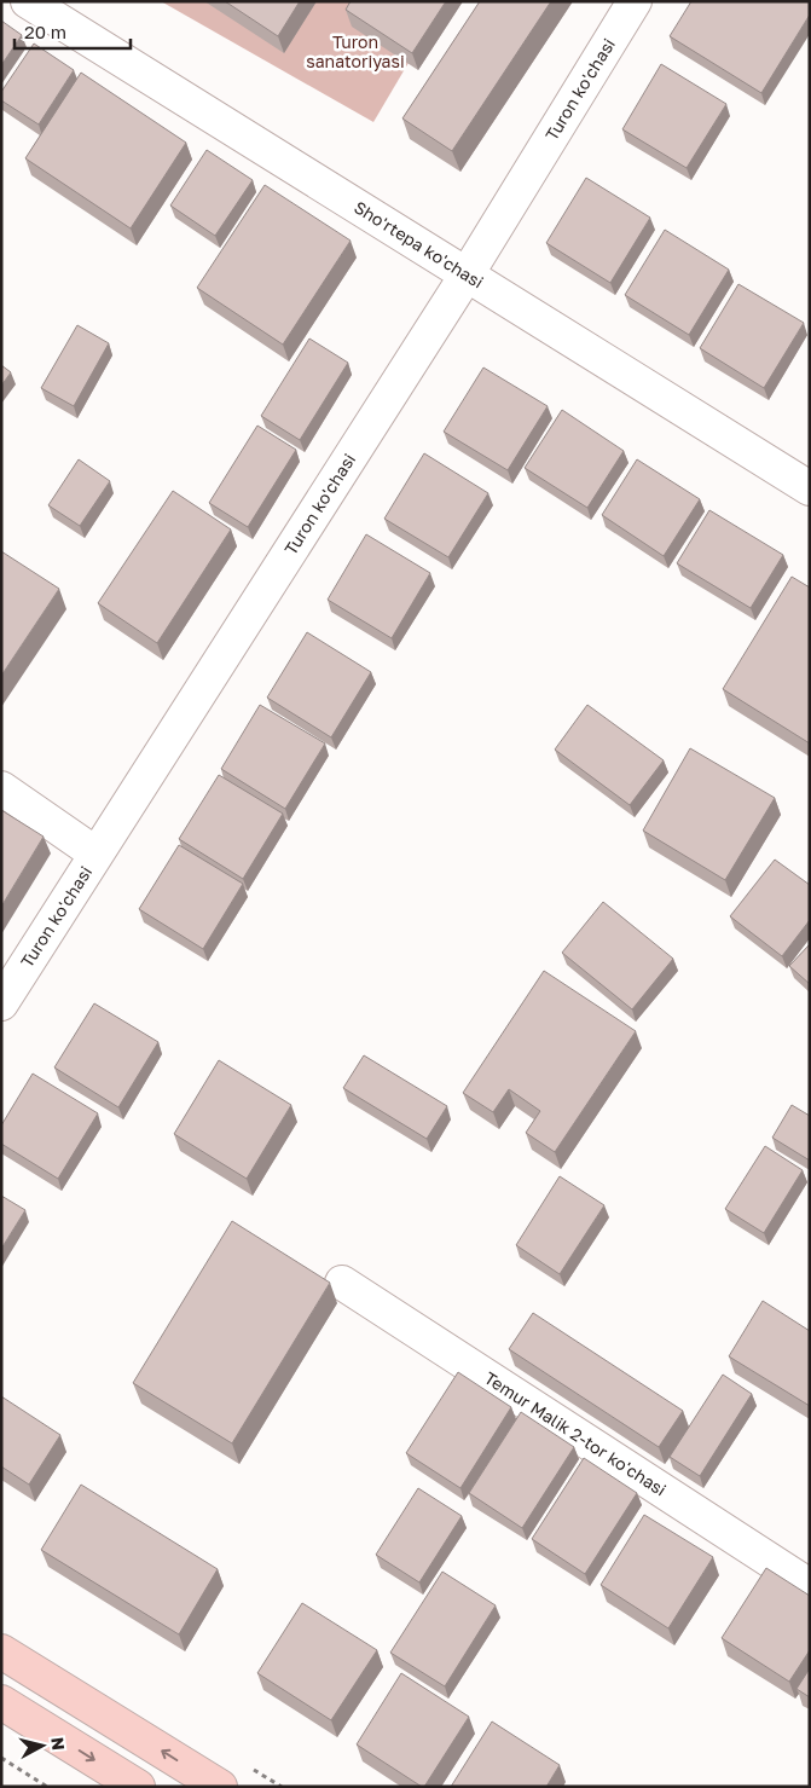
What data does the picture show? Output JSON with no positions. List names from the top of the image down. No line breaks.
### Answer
{"streets":{"street":["Turon ko'chasi","Sho'rtepa ko'chasi","Temur Malik 2-tor ko'chasi"]},"crossings":[["Turon ko'chasi","Sho'rtepa ko'chasi"]],"parks":["Turon sanatoriyasi"],"scale_bar":"20 m","north":"right"}
